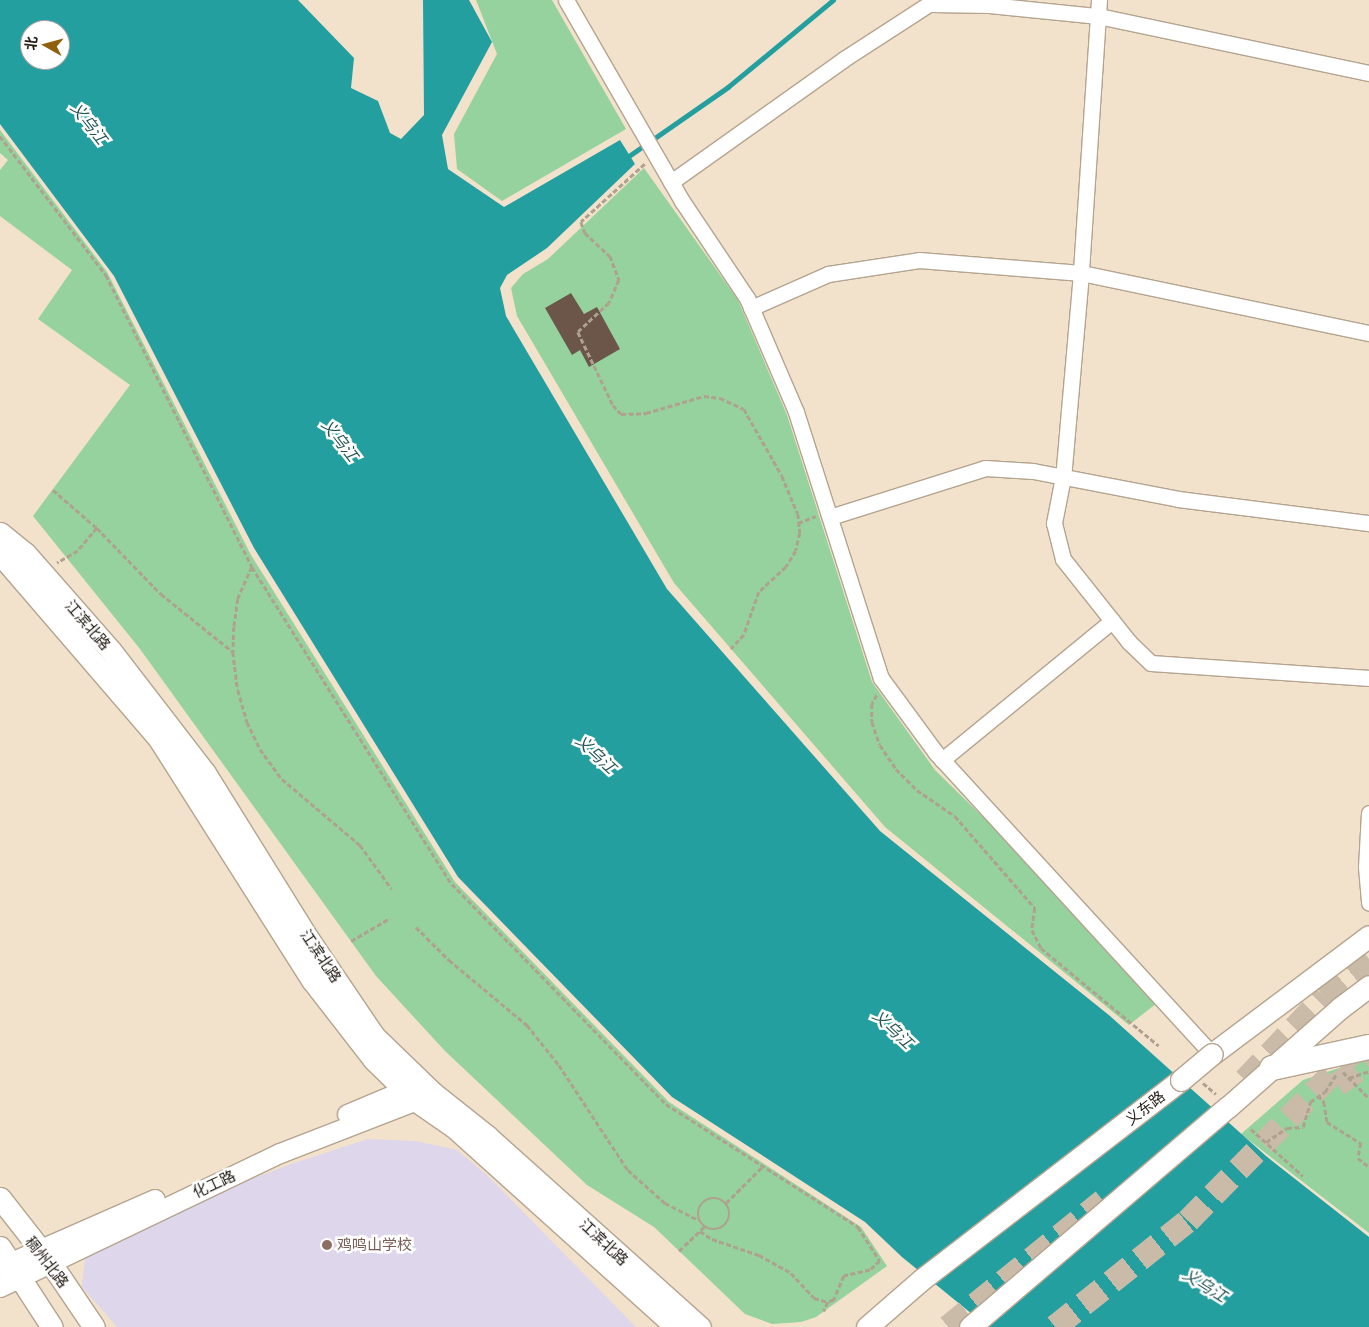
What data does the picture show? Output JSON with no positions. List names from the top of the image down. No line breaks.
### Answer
{"streets":{"main road":["江滨北路","义东路","稠州北路"],"street":["化工路"]},"crossings":[["江滨北路","化工路"],["化工路","稠州北路"]],"water":["义乌江"],"places":["鸡鸣山学校"],"north":"left"}
